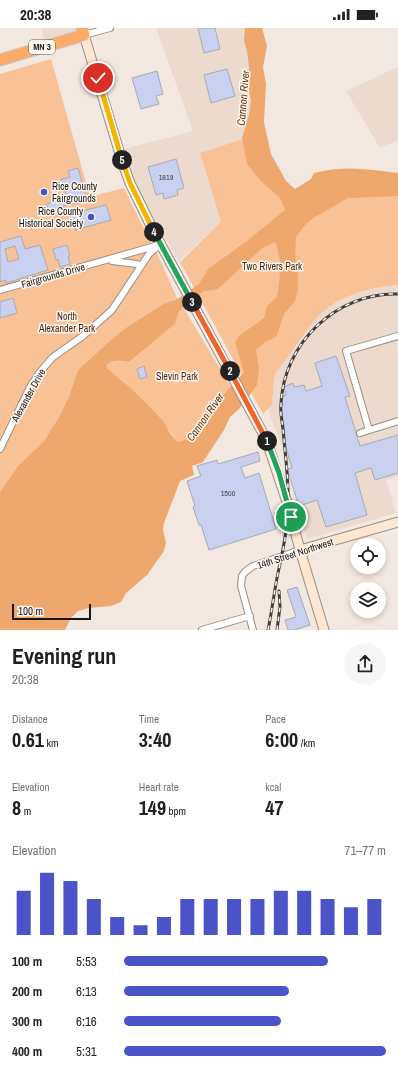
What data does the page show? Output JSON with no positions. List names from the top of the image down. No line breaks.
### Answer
{"streets":{"highway":["MN 3"],"street":["Fairgrounds Drive","Alexander Drive","14th Street Northwest"]},"crossings":[["Fairgrounds Drive","Alexander Drive"]],"water":["Cannon River"],"parks":["Two Rivers Park","North Alexander Park","Slevin Park"],"places":["Rice County Fairgrounds","Rice County Historical Society"],"house_numbers":["1819","1500"],"scale_bar":"100 m","page":{"status":"20:38","pins":["5","4","3","2","1"],"scale":"100 m","heading":["Evening run","20:38"],"stats":[["Distance","0.61 km"],["Time","3:40"],["Pace","6:00 /km"],["Elevation","8 m"],["Heart rate","149 bpm"],["kcal","47"]],"chart":["Elevation","71–77 m"],"list":[{"name":"100 m","note":"5:53"},{"name":"200 m","note":"6:13"},{"name":"300 m","note":"6:16"},{"name":"400 m","note":"5:31"}]}}
